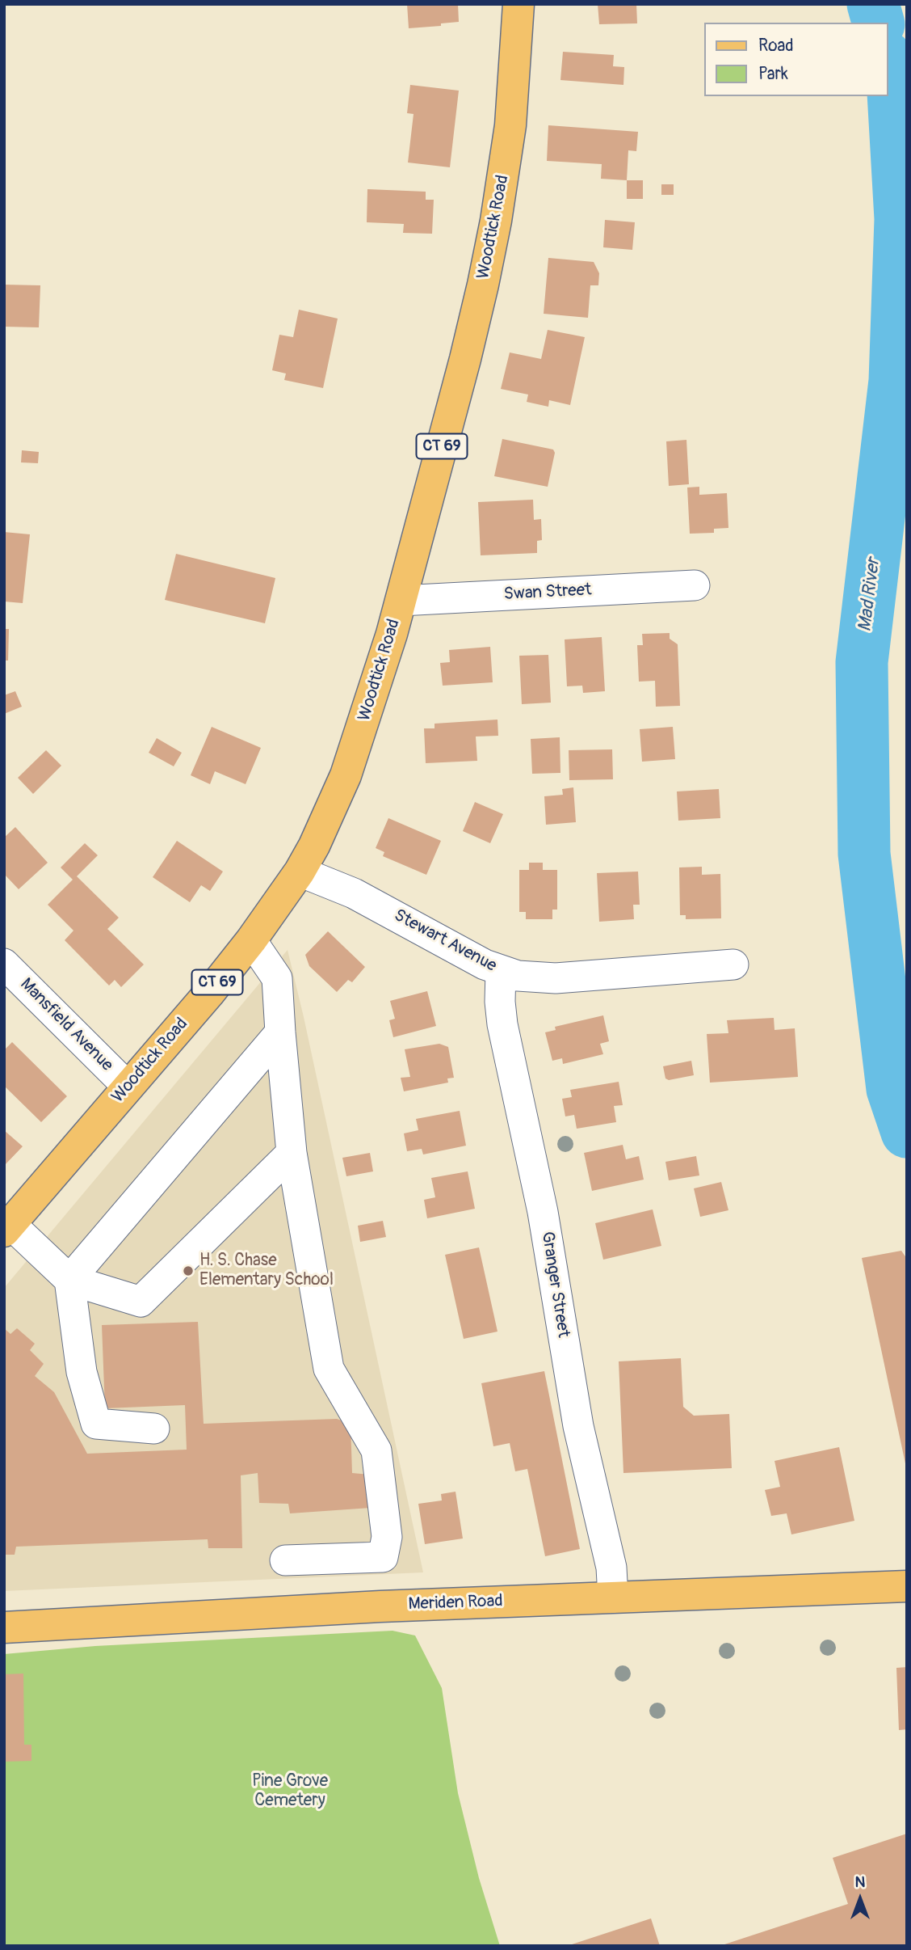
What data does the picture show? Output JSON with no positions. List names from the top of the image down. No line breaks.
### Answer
{"streets":{"main road":["Woodtick Road","CT 69","Meriden Road"],"street":["Swan Street","Stewart Avenue","Mansfield Avenue","Granger Street"]},"crossings":[["Woodtick Road","Swan Street"],["Woodtick Road","Stewart Avenue"],["Woodtick Road","Mansfield Avenue"],["Stewart Avenue","Granger Street"],["Granger Street","Meriden Road"]],"water":["Mad River"],"parks":["Pine Grove Cemetery"],"places":["H. S. Chase Elementary School"],"legend":["Road","Park"],"north":"top"}
